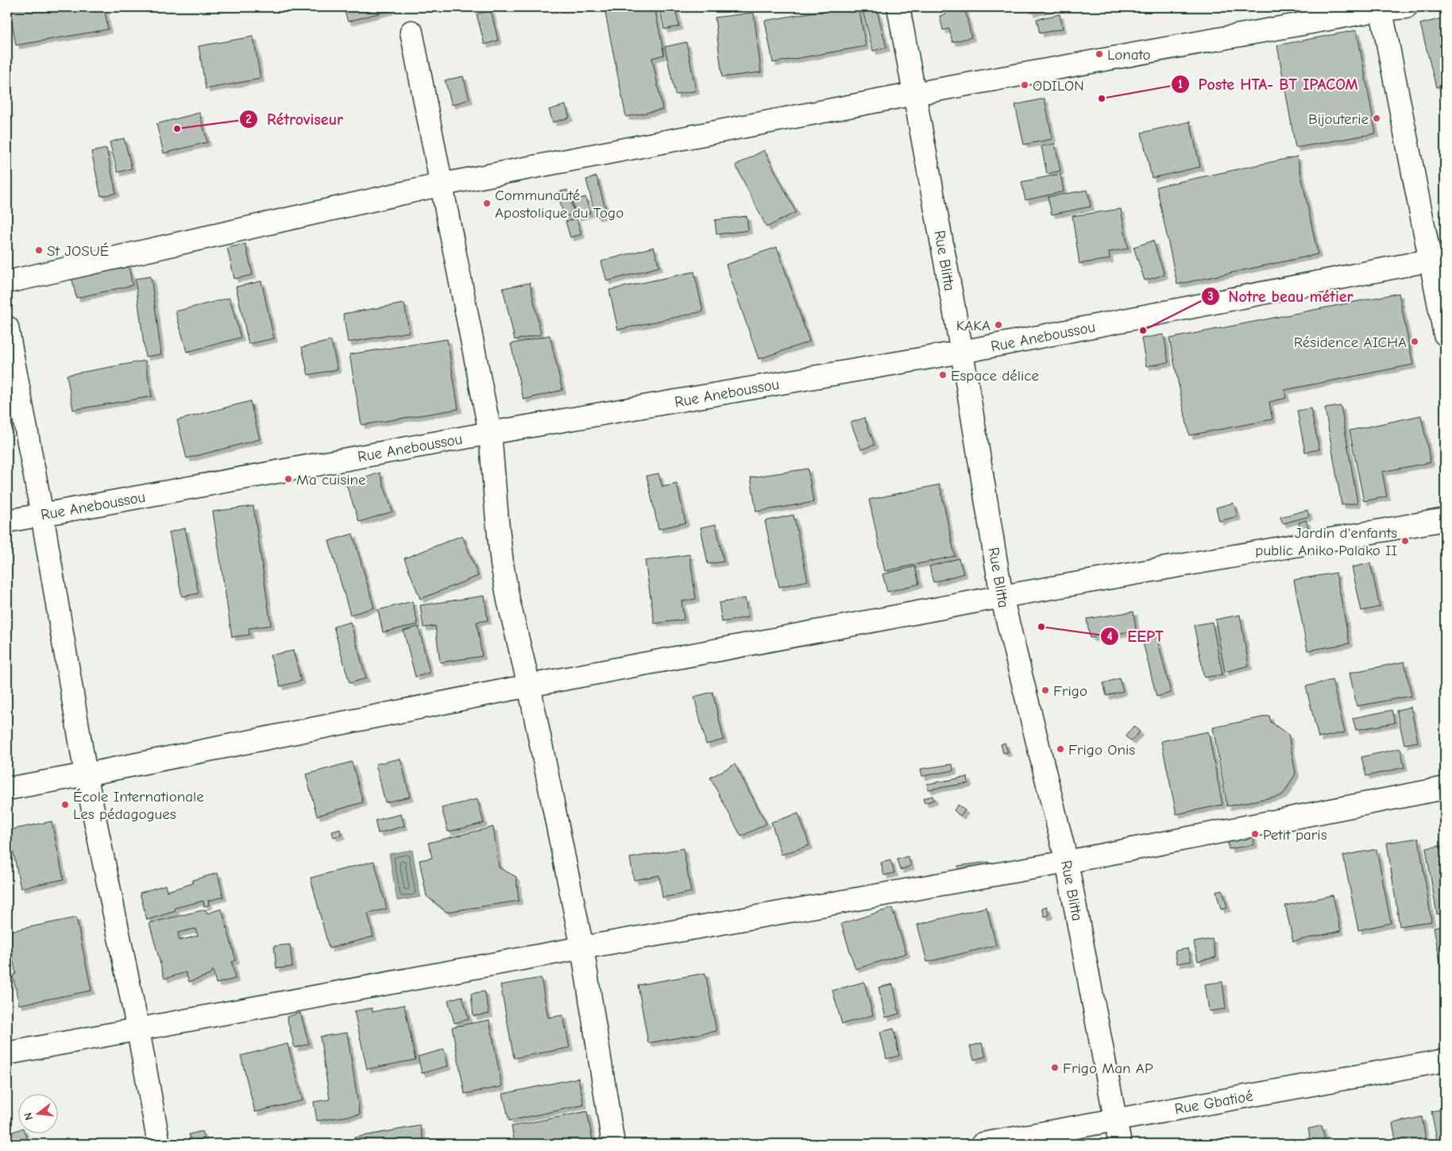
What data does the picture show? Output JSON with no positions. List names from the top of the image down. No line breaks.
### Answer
{"streets":{"street":["Rue Blitta","Rue Aneboussou","Rue Gbatioé"]},"crossings":[["Rue Blitta","Rue Aneboussou"],["Rue Blitta","Rue Gbatioé"]],"places":["Lonato","ODILON","Poste HTA- BT IPACOM","Bijouterie","Rétroviseur","Communauté Apostolique du Togo","St JOSUÉ","KAKA","Notre beau métier","Résidence AICHA","Espace délice","Ma cuisine","Jardin d'enfants public Aniko Palako II","EEPT","Frigo","Frigo Onis","École Internationale Les pédagogues","Petit paris","Frigo Man AP"],"north":"left"}
